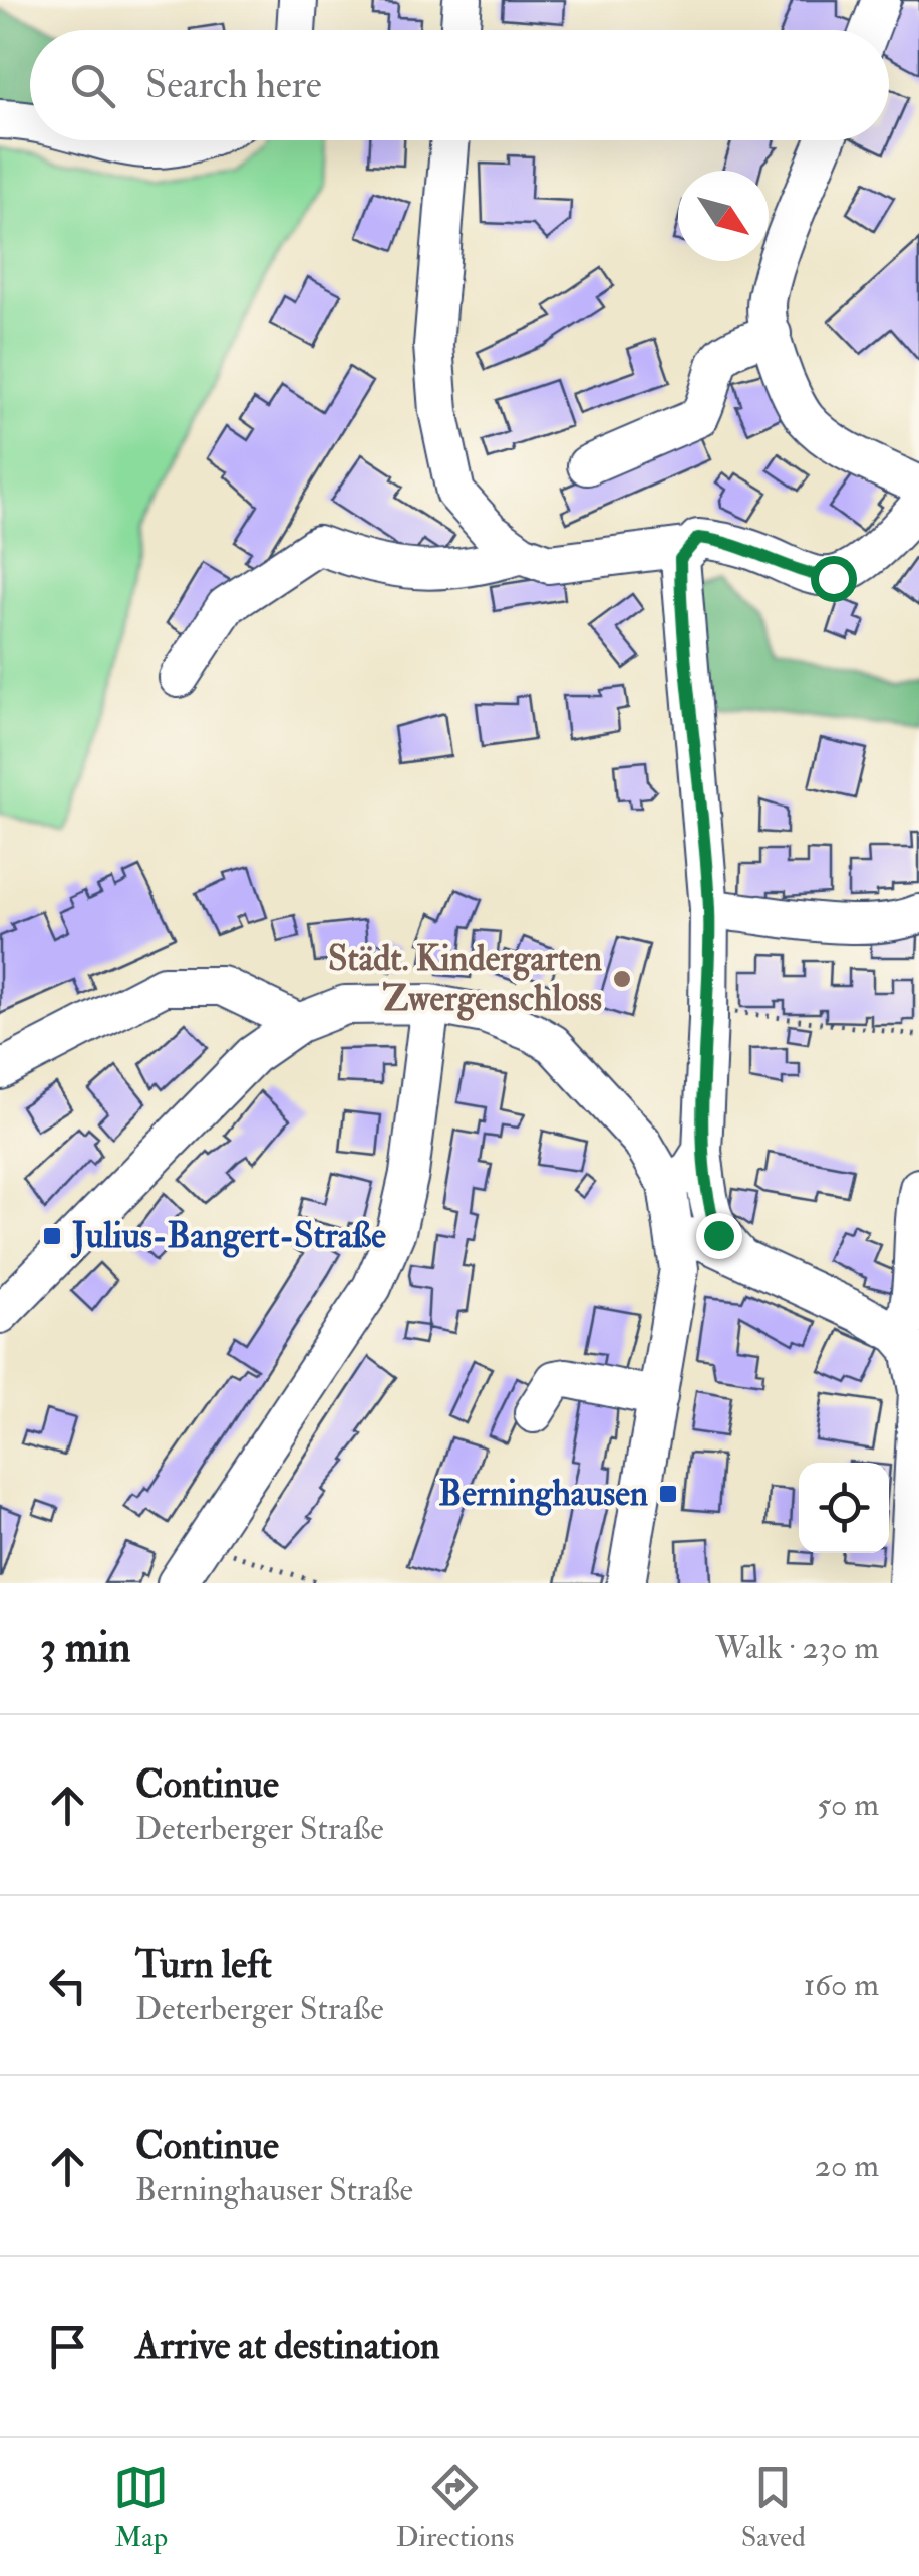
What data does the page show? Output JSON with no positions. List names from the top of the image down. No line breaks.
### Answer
{"places":{"other":["Städt. Kindergarten Zwergenschloss"],"transit":["Julius-Bangert-Straße","Berninghausen"]},"north":"bottom right","page":{"search":"Search here","heading":["3 min","Walk · 230 m"],"list":[["Continue","Deterberger Straße","50 m"],["Turn left","Deterberger Straße","160 m"],["Continue","Berninghauser Straße","20 m"],"Arrive at destination"],"nav":["Map","Directions","Saved"]}}
